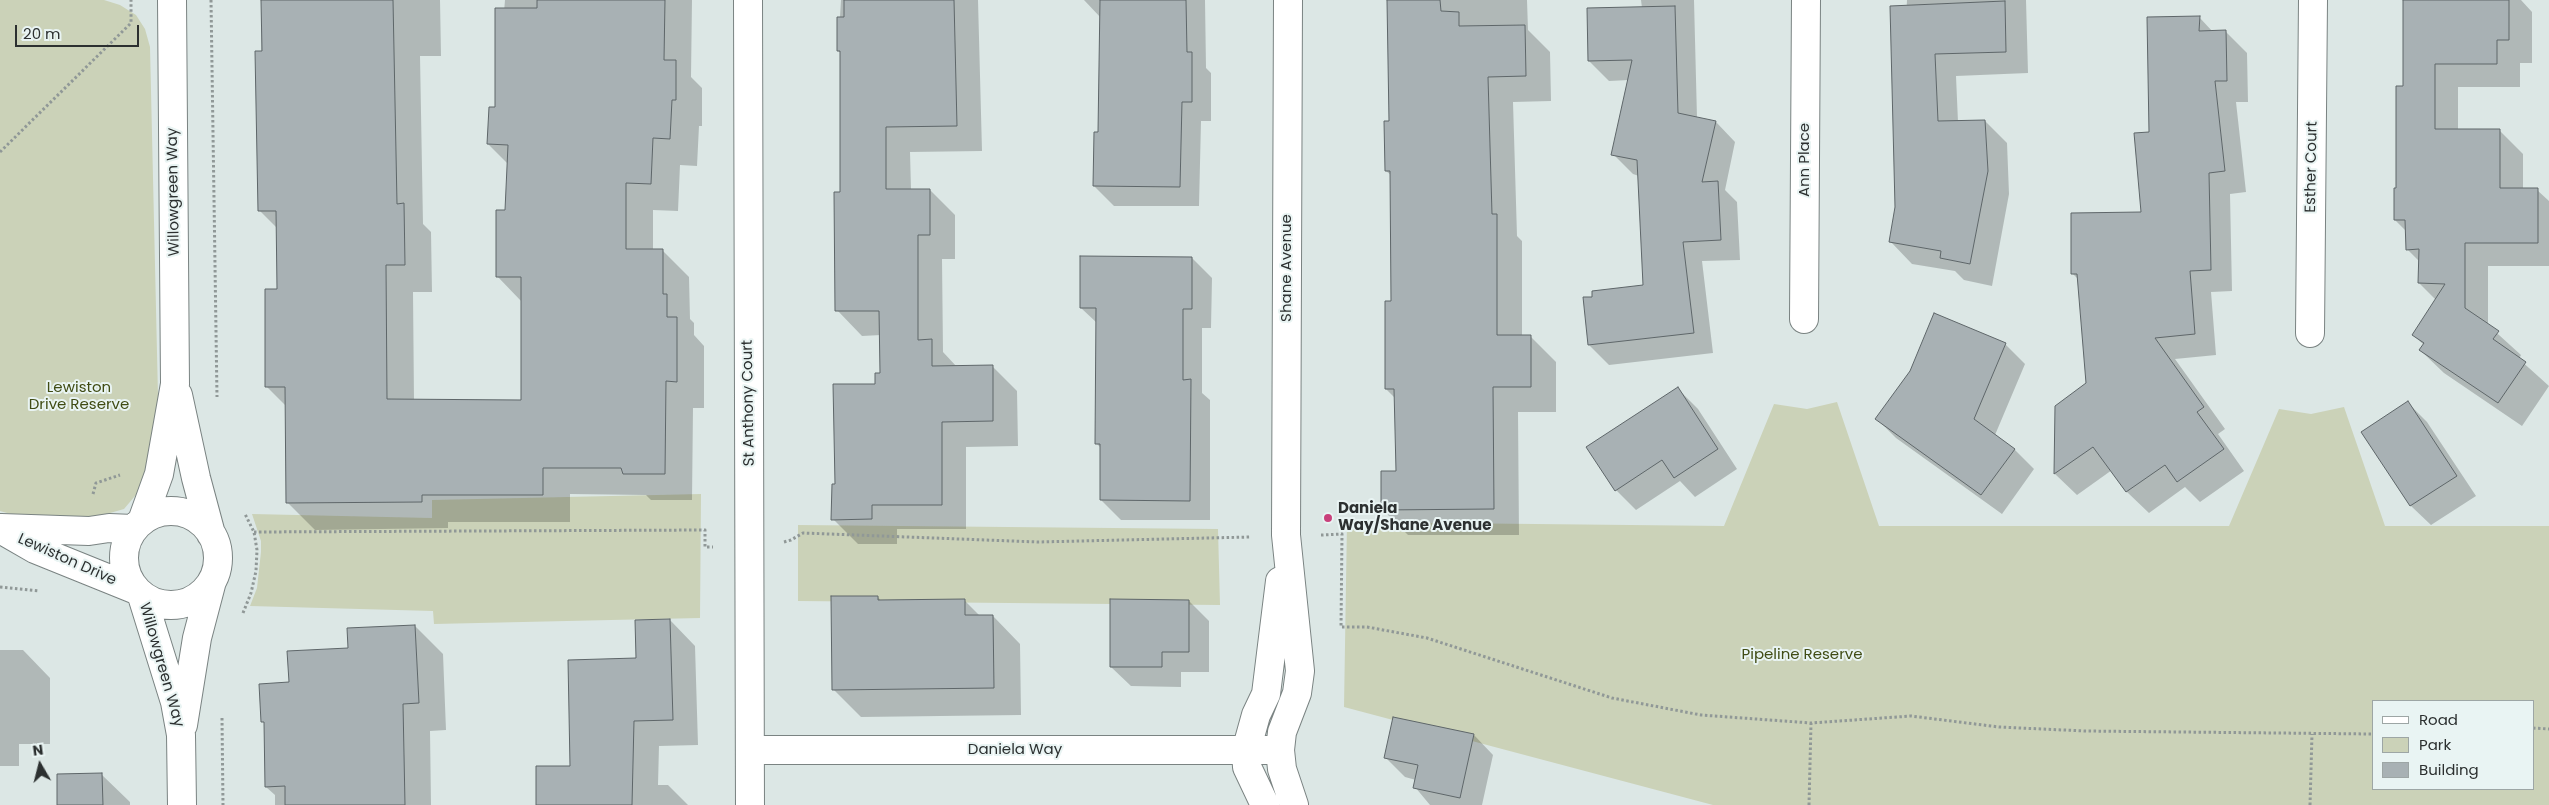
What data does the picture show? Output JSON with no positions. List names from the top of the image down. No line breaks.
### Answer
{"streets":{"street":["Ann Place","Esther Court","Willowgreen Way","Shane Avenue","St Anthony Court","Lewiston Drive","Daniela Way"]},"crossings":[["Willowgreen Way","Lewiston Drive"],["Shane Avenue","Daniela Way"],["St Anthony Court","Daniela Way"]],"parks":["Lewiston Drive Reserve","Pipeline Reserve"],"places":["Daniela Way/Shane Avenue"],"legend":["Road","Park","Building"],"scale_bar":"20 m","north":"top"}
